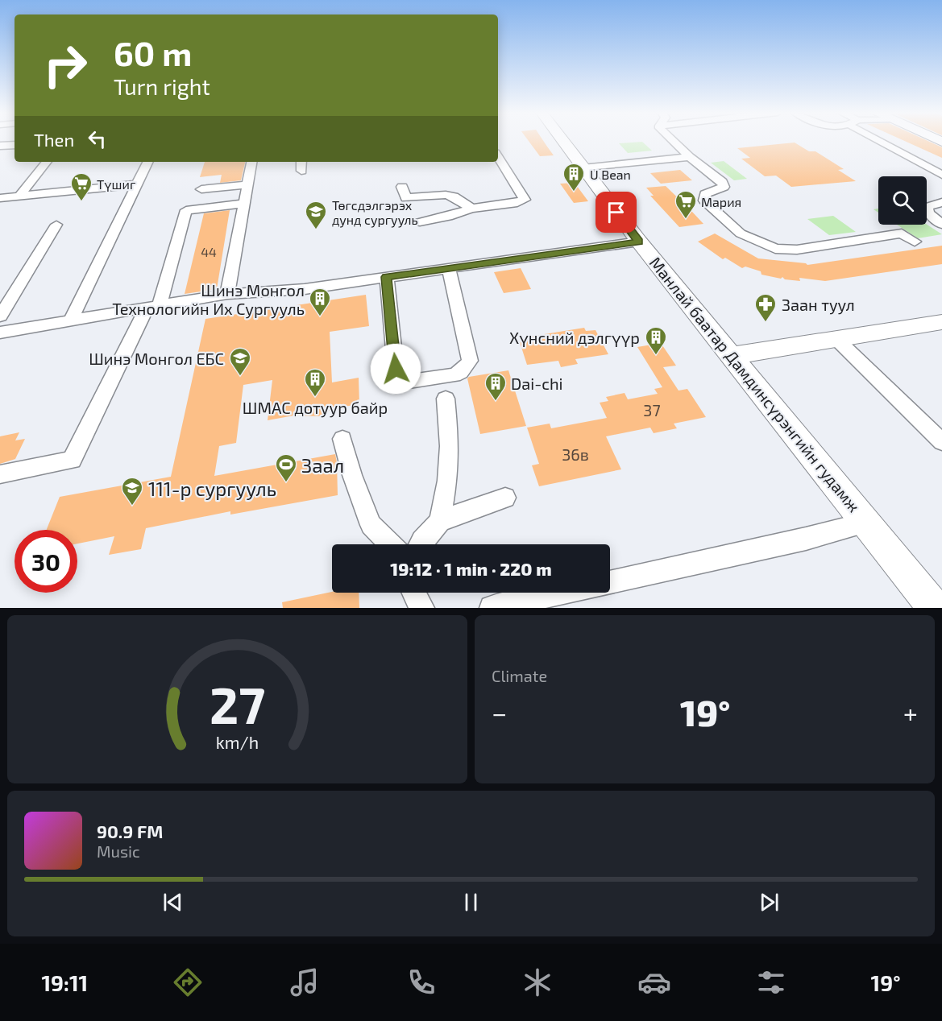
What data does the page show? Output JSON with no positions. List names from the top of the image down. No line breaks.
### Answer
{"streets":{"main road":["Манлай баатар Дамдинсүрэнгийн гудамж"]},"places":{"building":["U Bean","Шинэ Монгол Технологийн Их Сургууль","Хүнсний дэлгүүр","ШМАС дотуур байр","Dai-chi"],"supermarket":["Түшиг","Мария"],"school or university":["Төгсдэлгэрэх дунд сургууль","Шинэ Монгол ЕБС","111-р сургууль"],"pharmacy":["Заан туул"],"sports":["Заал"]},"house_numbers":["44","37","36в"],"page":{"turn":["60 m","Turn right"],"then":"Then","limit":"30","trip":"19:12 · 1 min · 220 m","tile":"Climate","heat":["−","19°","+"],"song":["90.9 FM","Music"],"tabs":["19:11","19°"],"gauge":["27","km/h"]}}
